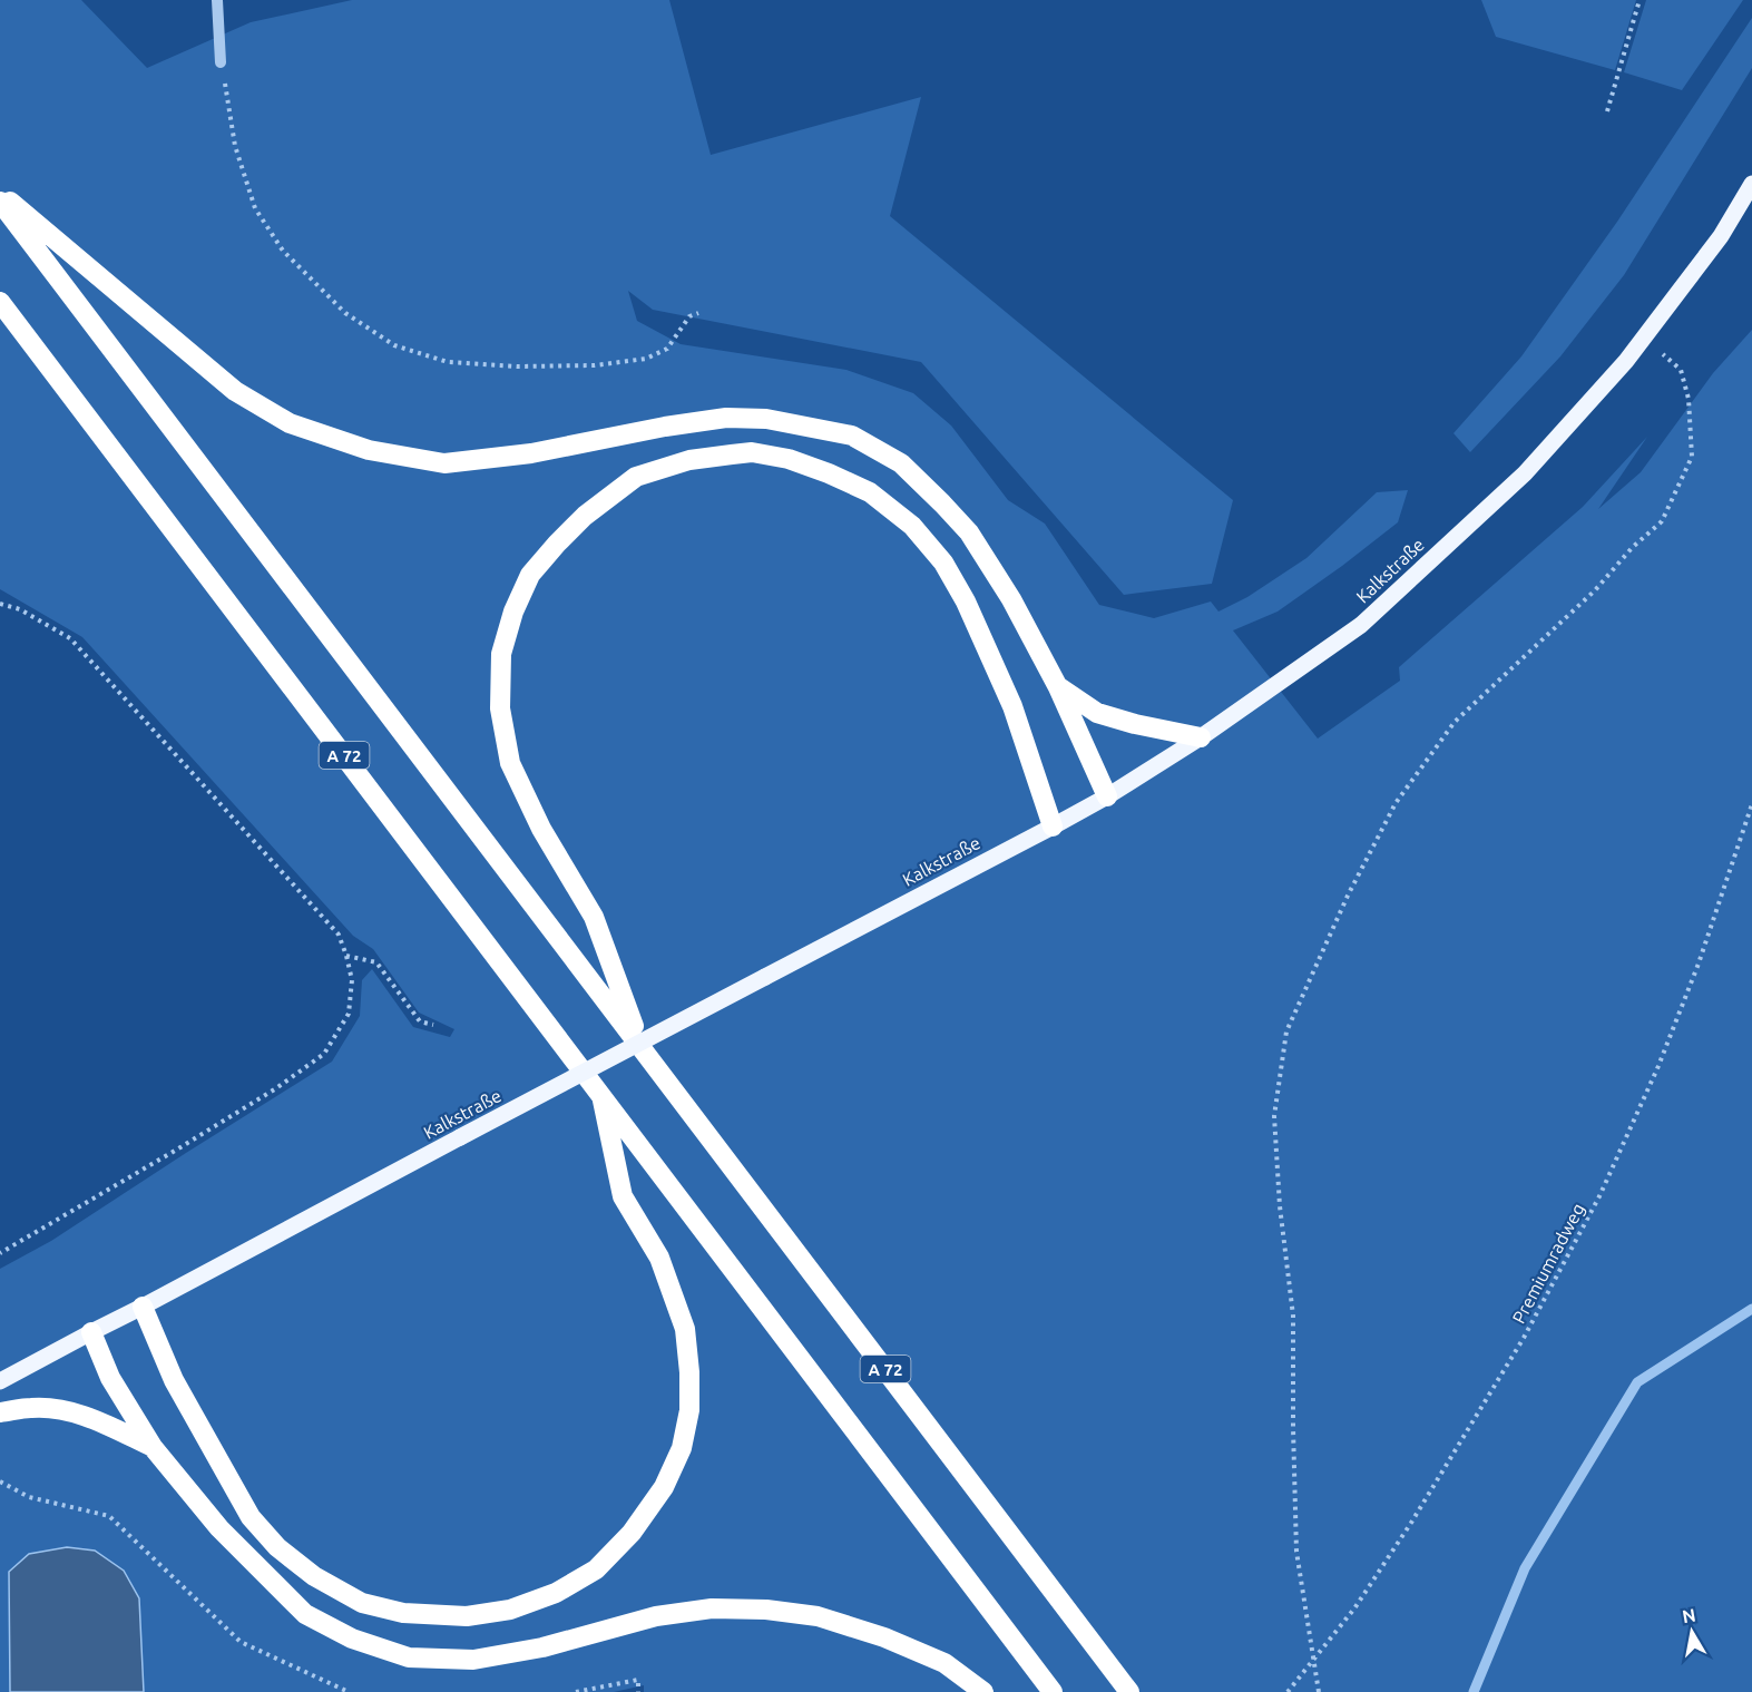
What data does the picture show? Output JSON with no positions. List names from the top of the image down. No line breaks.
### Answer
{"streets":{"highway":["A 72"],"main road":["Kalkstraße"],"path":["Premiumradweg"]},"north":"top"}
